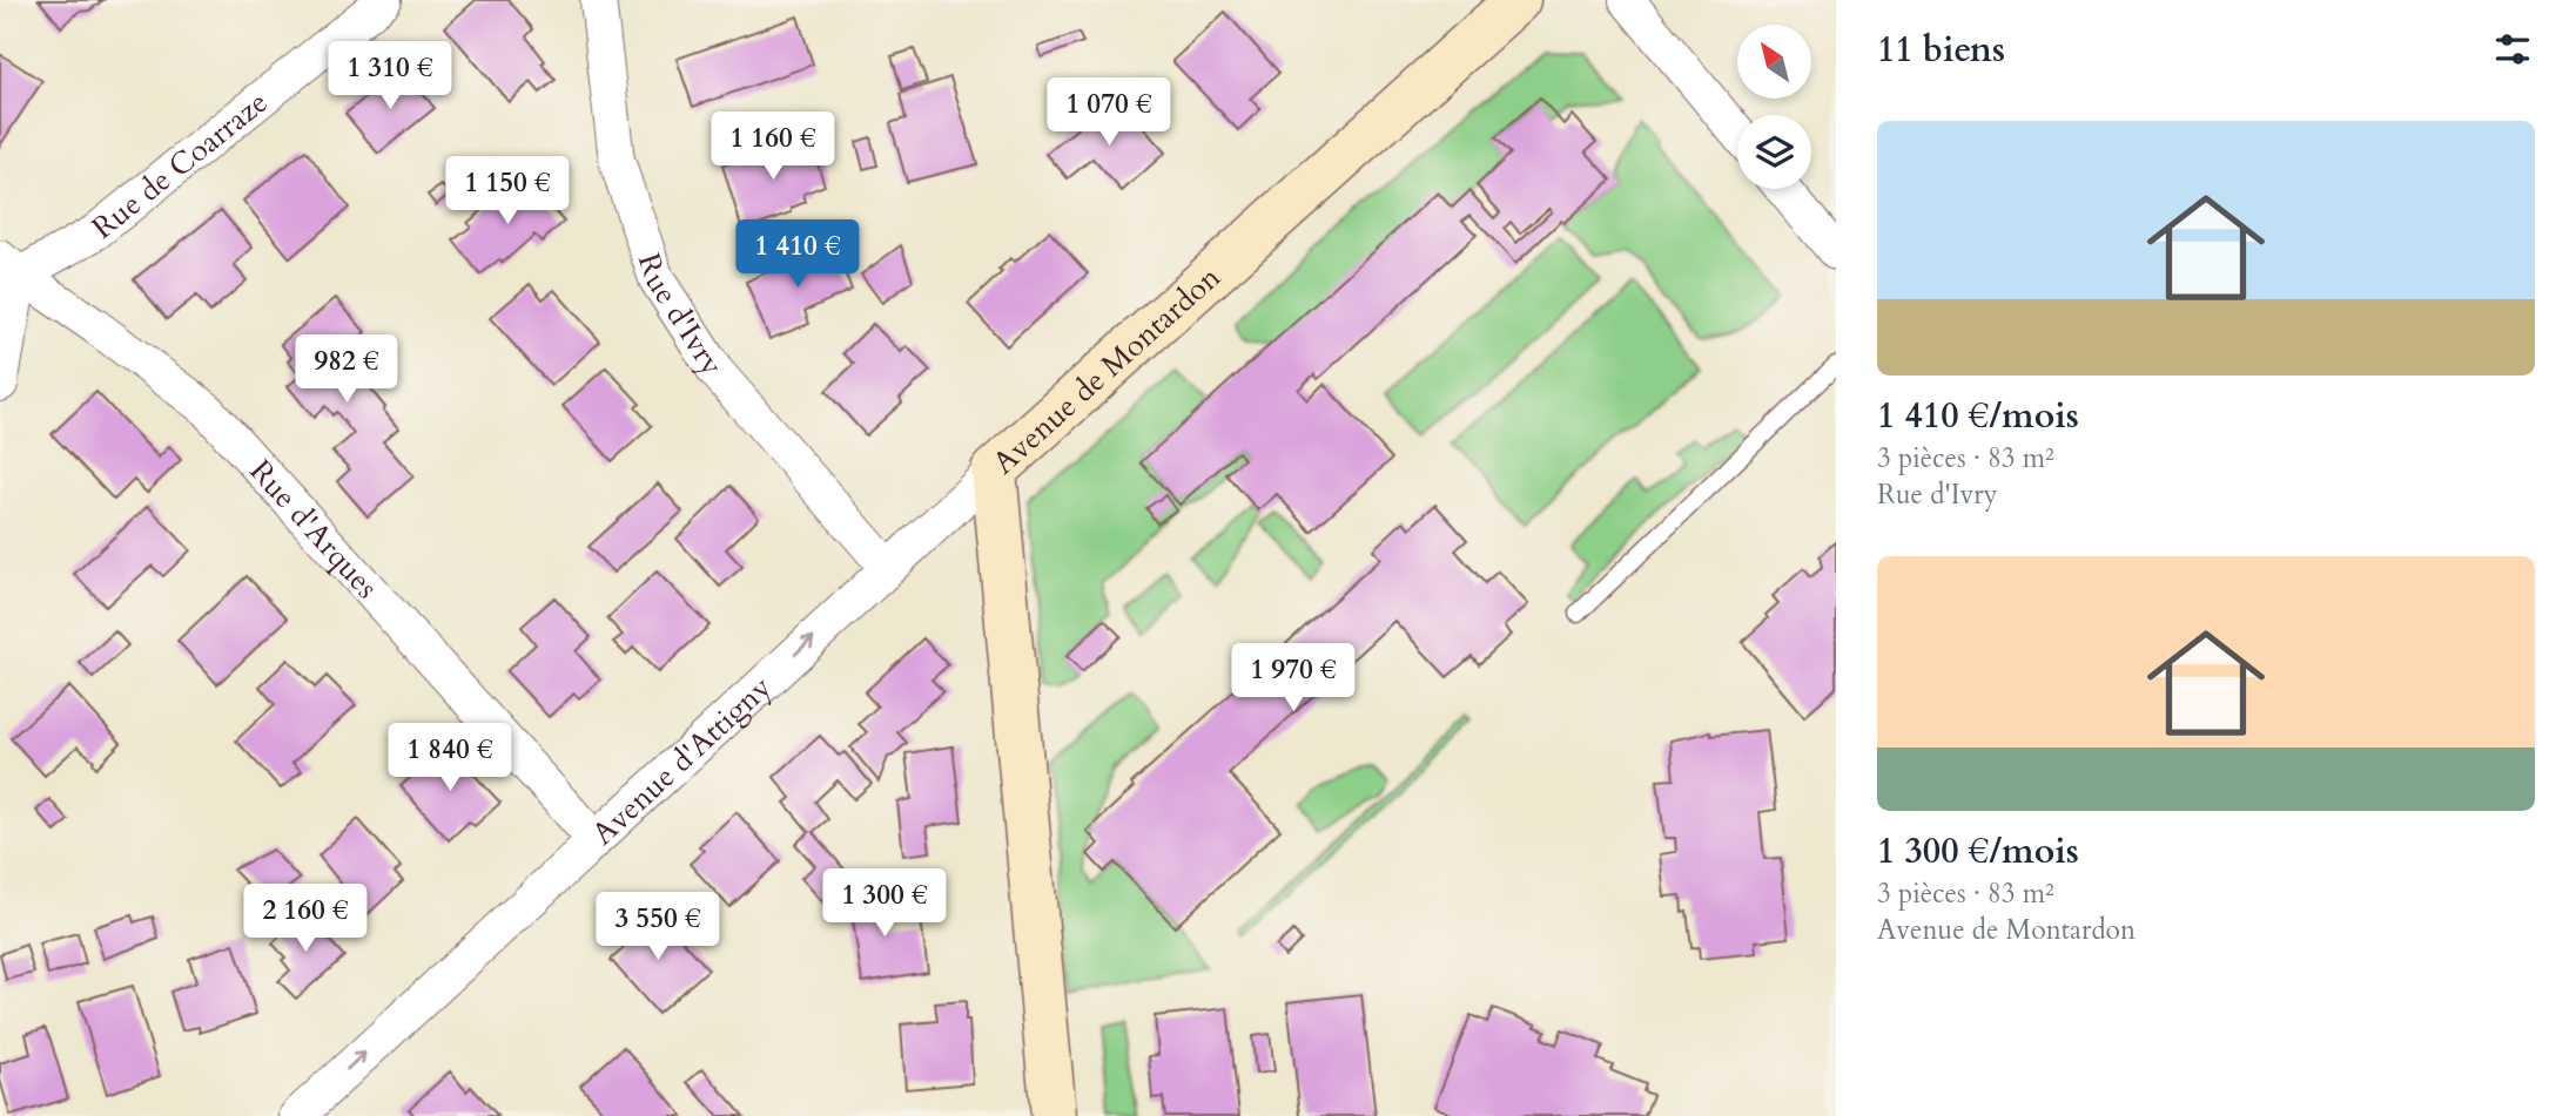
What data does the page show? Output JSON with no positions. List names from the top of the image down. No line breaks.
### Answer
{"streets":{"street":["Rue de Coarraze","Rue d'Ivry","Avenue de Montardon","Rue d'Arques","Avenue d'Attigny"]},"crossings":[["Rue de Coarraze","Rue d'Arques"],["Rue d'Ivry","Avenue d'Attigny"],["Avenue de Montardon","Avenue d'Attigny"],["Rue d'Arques","Avenue d'Attigny"]],"one_way":["Avenue d'Attigny"],"north":"top left","page":{"heading":"11 biens","price":["1 310 €","1 070 €","1 160 €","1 150 €","1 410 €","982 €","1 970 €","1 840 €","1 300 €","2 160 €","3 550 €"],"list":[{"name":"1 410 €/mois","note":"3 pièces · 83 m² · Rue d'Ivry"},{"name":"1 300 €/mois","note":"3 pièces · 83 m² · Avenue de Montardon"}]}}
